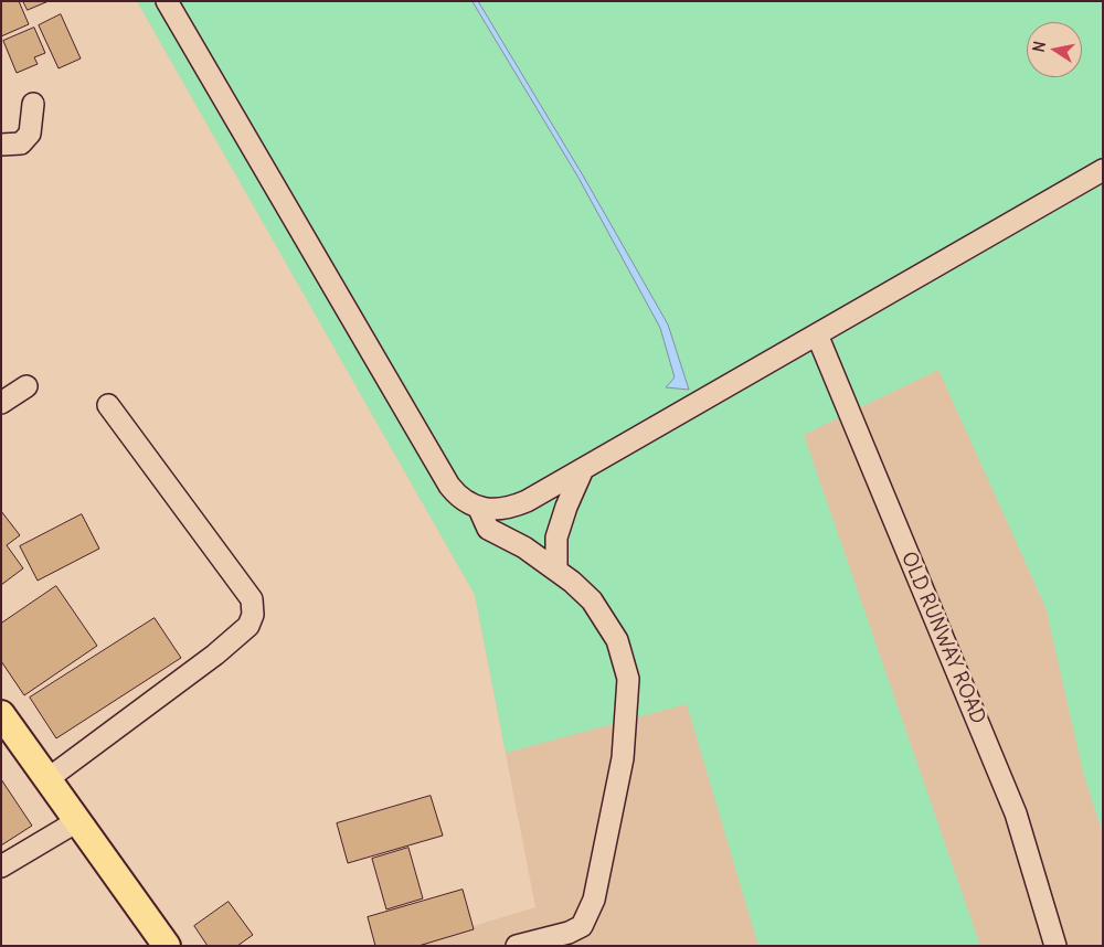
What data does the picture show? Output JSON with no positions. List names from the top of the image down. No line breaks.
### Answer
{"streets":{"street":["OLD RUNWAY ROAD"]},"north":"left"}
